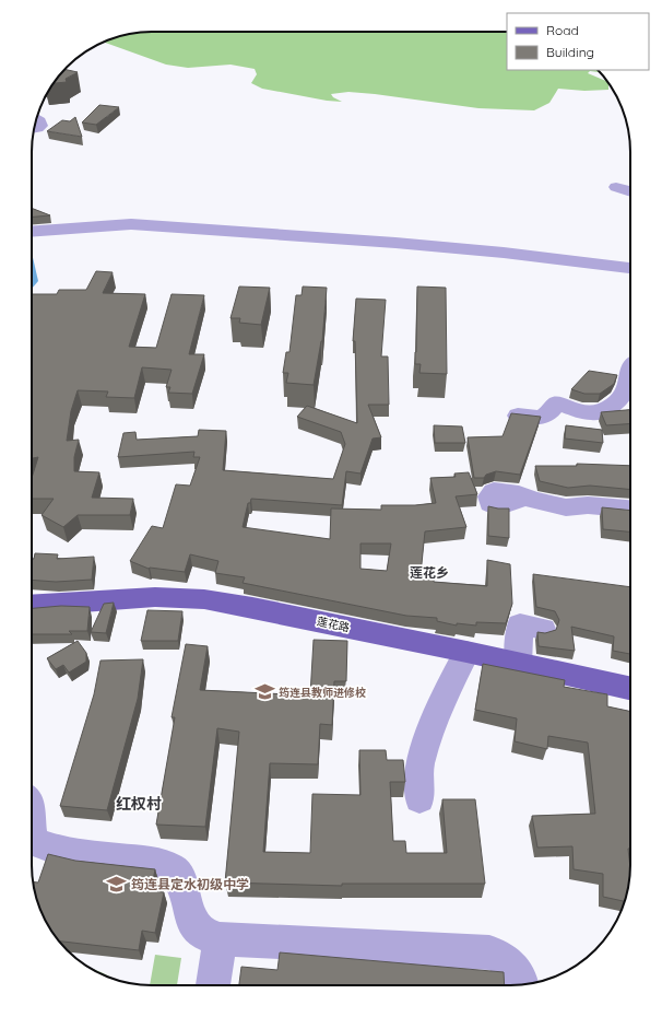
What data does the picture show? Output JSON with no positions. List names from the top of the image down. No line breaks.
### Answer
{"streets":{"main road":["莲花路"]},"districts":["莲花乡","红权村"],"places":{"school or university":["筠连县教师进修校","筠连县定水初级中学"]},"legend":["Road","Building"]}
